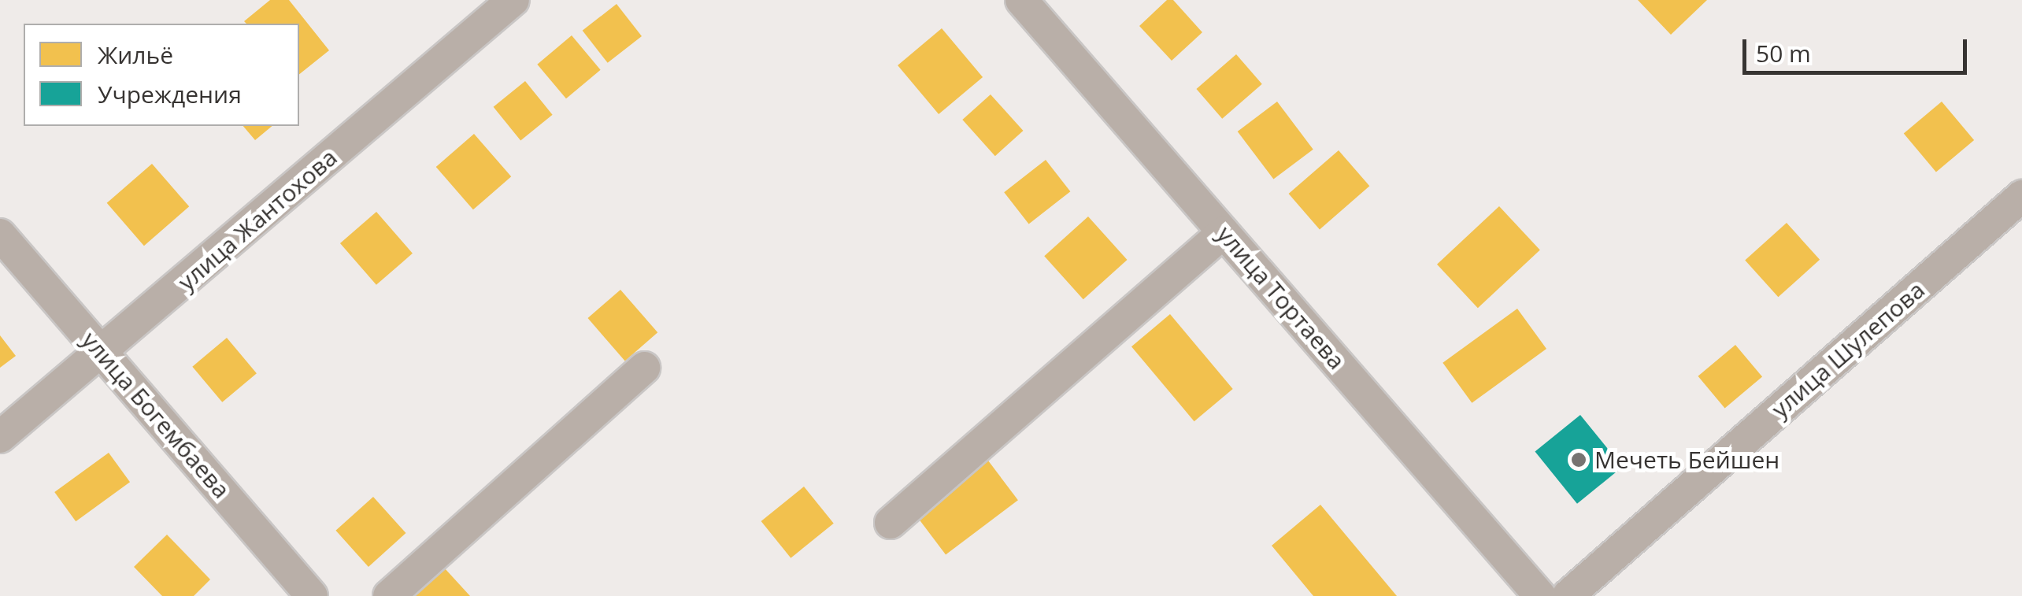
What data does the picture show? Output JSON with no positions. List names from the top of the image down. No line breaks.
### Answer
{"streets":{"street":["улица Жантохова","улица Тортаева","улица Шулепова","улица Богембаева"]},"crossings":[["улица Жантохова","улица Богембаева"]],"places":["Мечеть Бейшен"],"legend":["Жильё","Учреждения"],"scale_bar":"50 m"}
